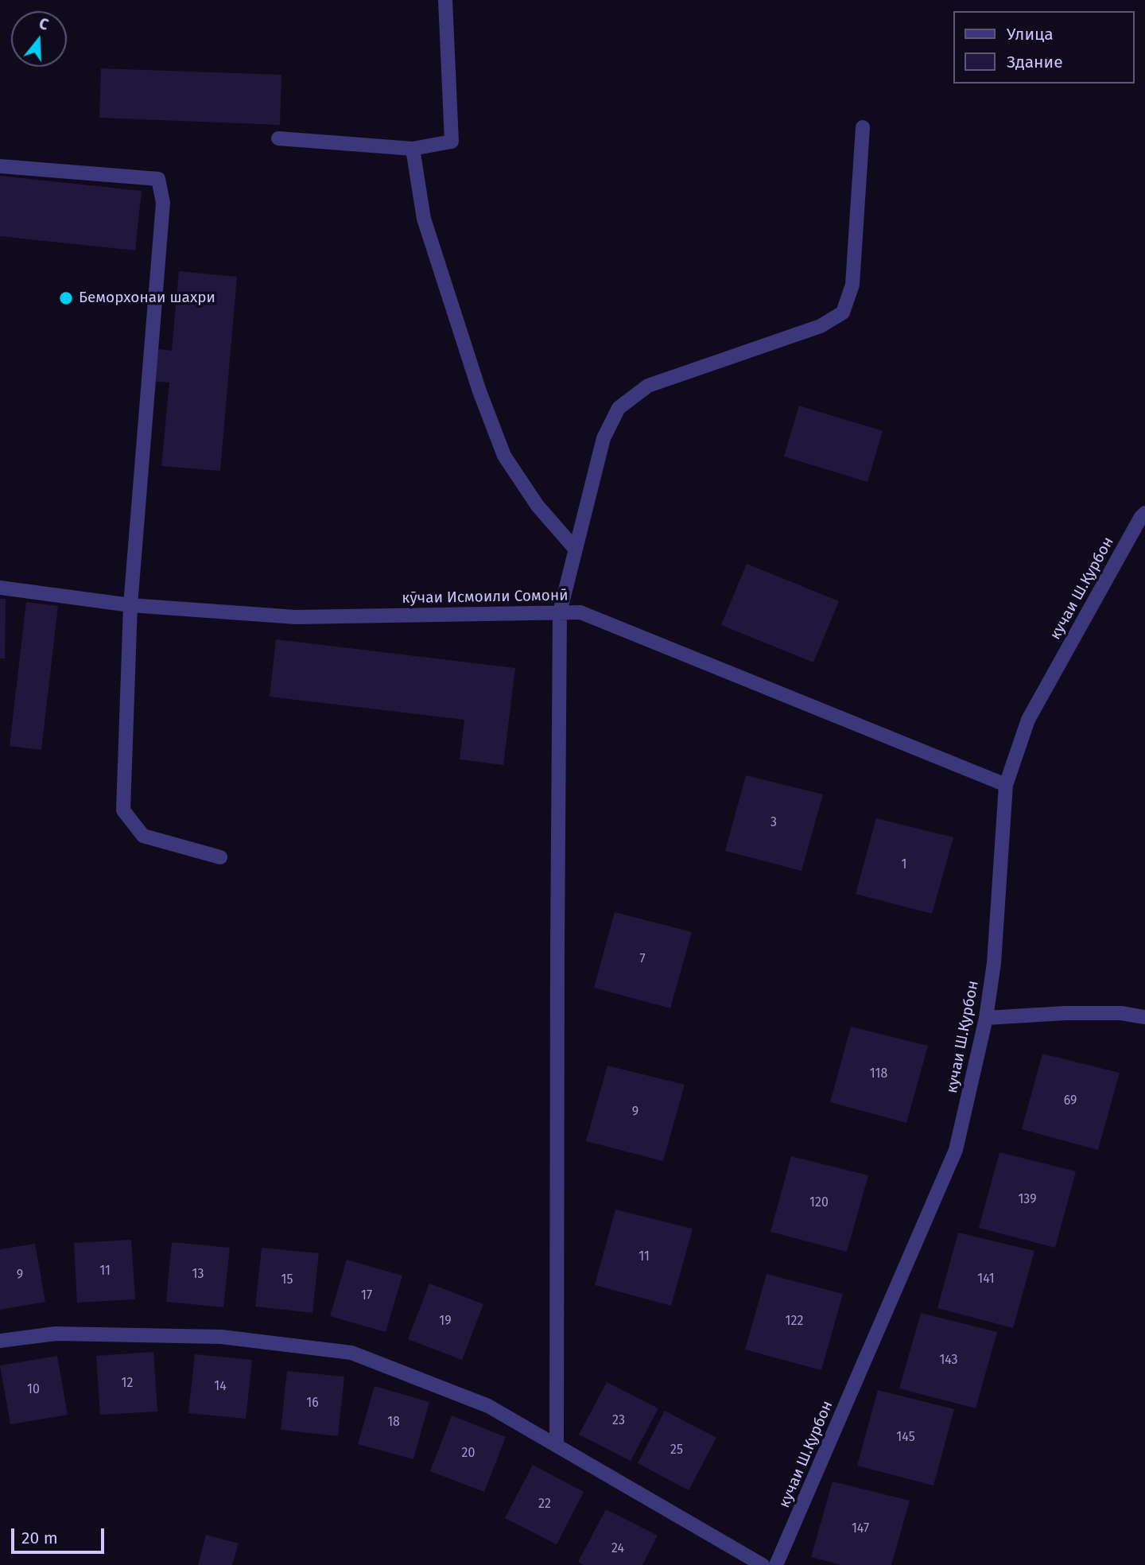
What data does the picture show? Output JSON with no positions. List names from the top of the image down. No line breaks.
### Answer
{"streets":{"street":["кучаи Ш.Қурбон","кӯчаи Исмоили Сомонӣ"]},"crossings":[["кучаи Ш.Қурбон","кӯчаи Исмоили Сомонӣ"]],"places":["Беморхонаи шахри"],"house_numbers":["3","1","7","118","69","9","139","120","11","11","13","9","141","15","17","19","122","143","12","14","10","16","23","18","145","25","20","22","147","24"],"legend":["Улица","Здание"],"scale_bar":"20 m","north":"top"}
